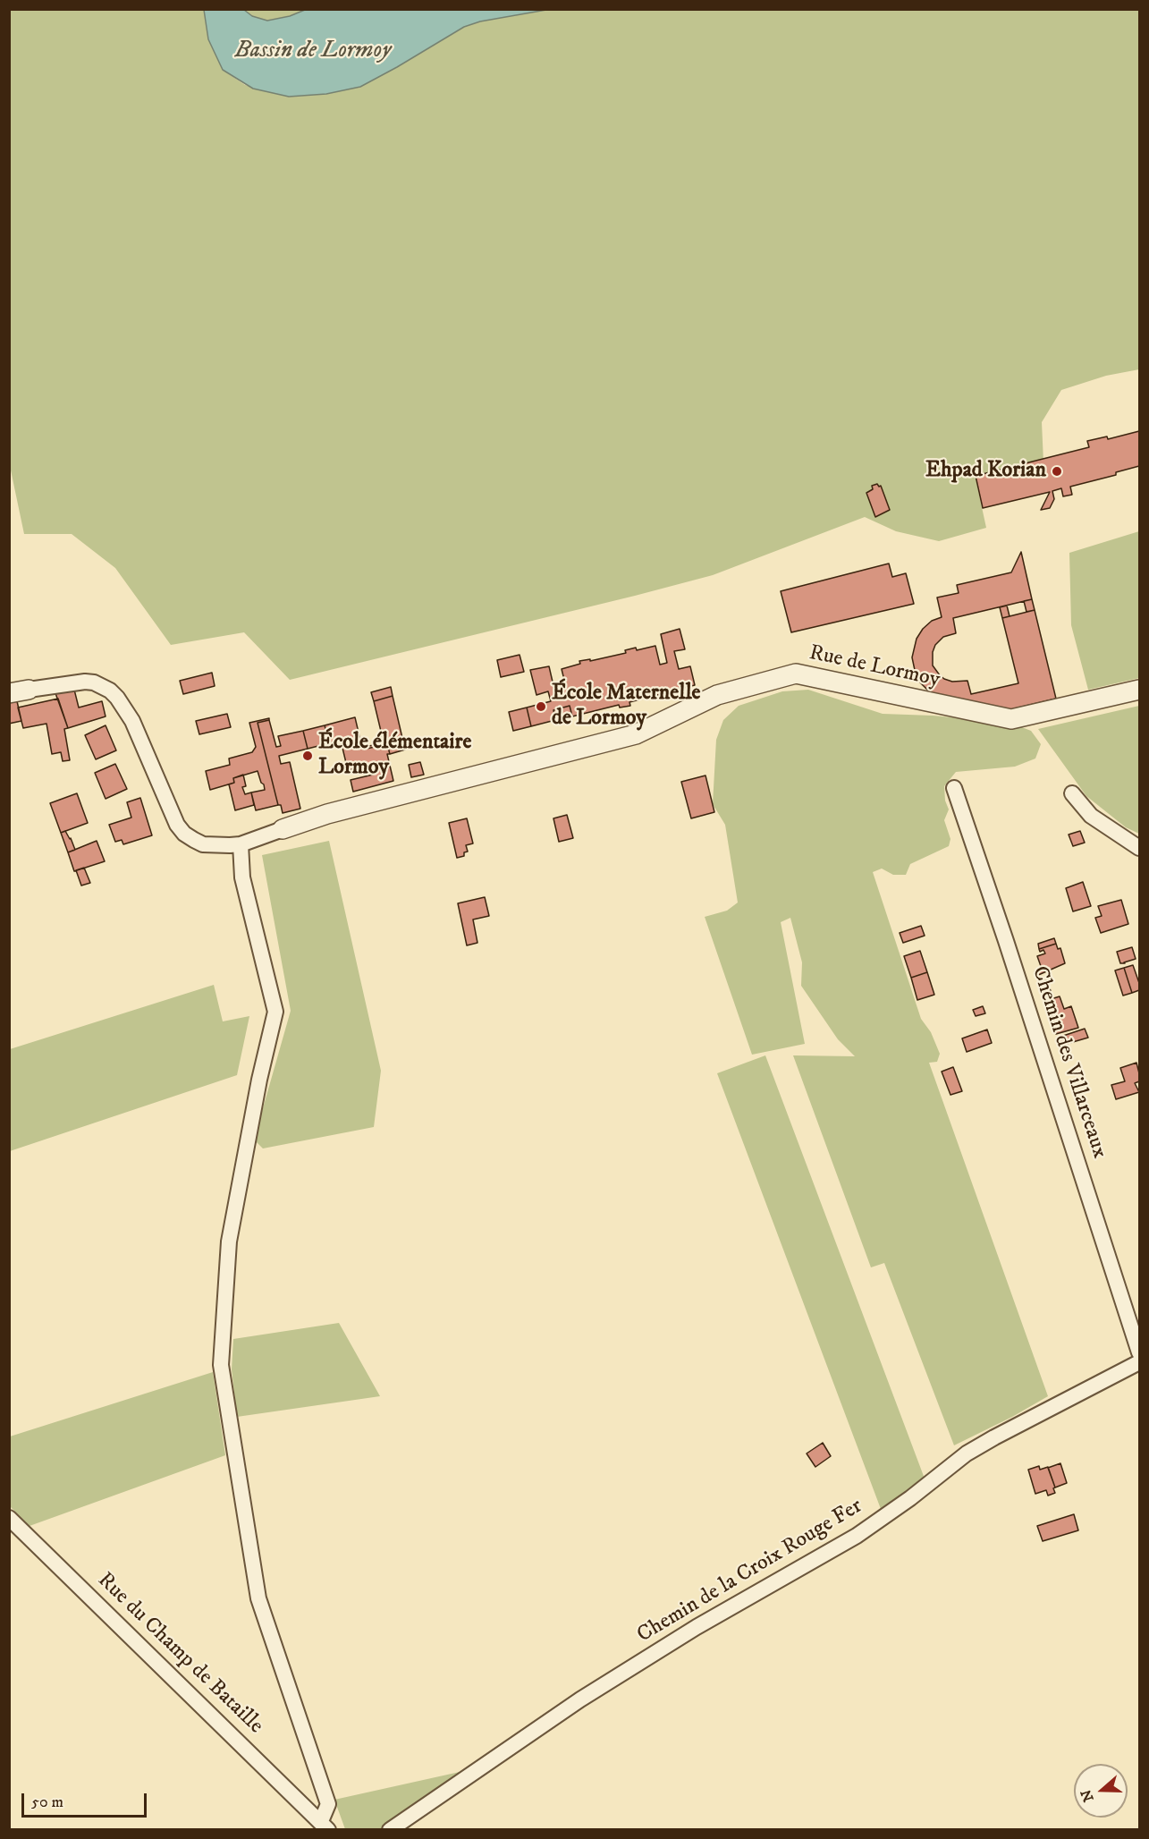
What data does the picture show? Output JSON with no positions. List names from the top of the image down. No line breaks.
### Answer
{"streets":{"street":["Rue de Lormoy","Chemin des Villarceaux","Chemin de la Croix Rouge Fer","Rue du Champ de Bataille"]},"water":["Bassin de Lormoy"],"places":["Ehpad Korian","École Maternelle de Lormoy","École élémentaire Lormoy"],"scale_bar":"50 m","north":"left"}
